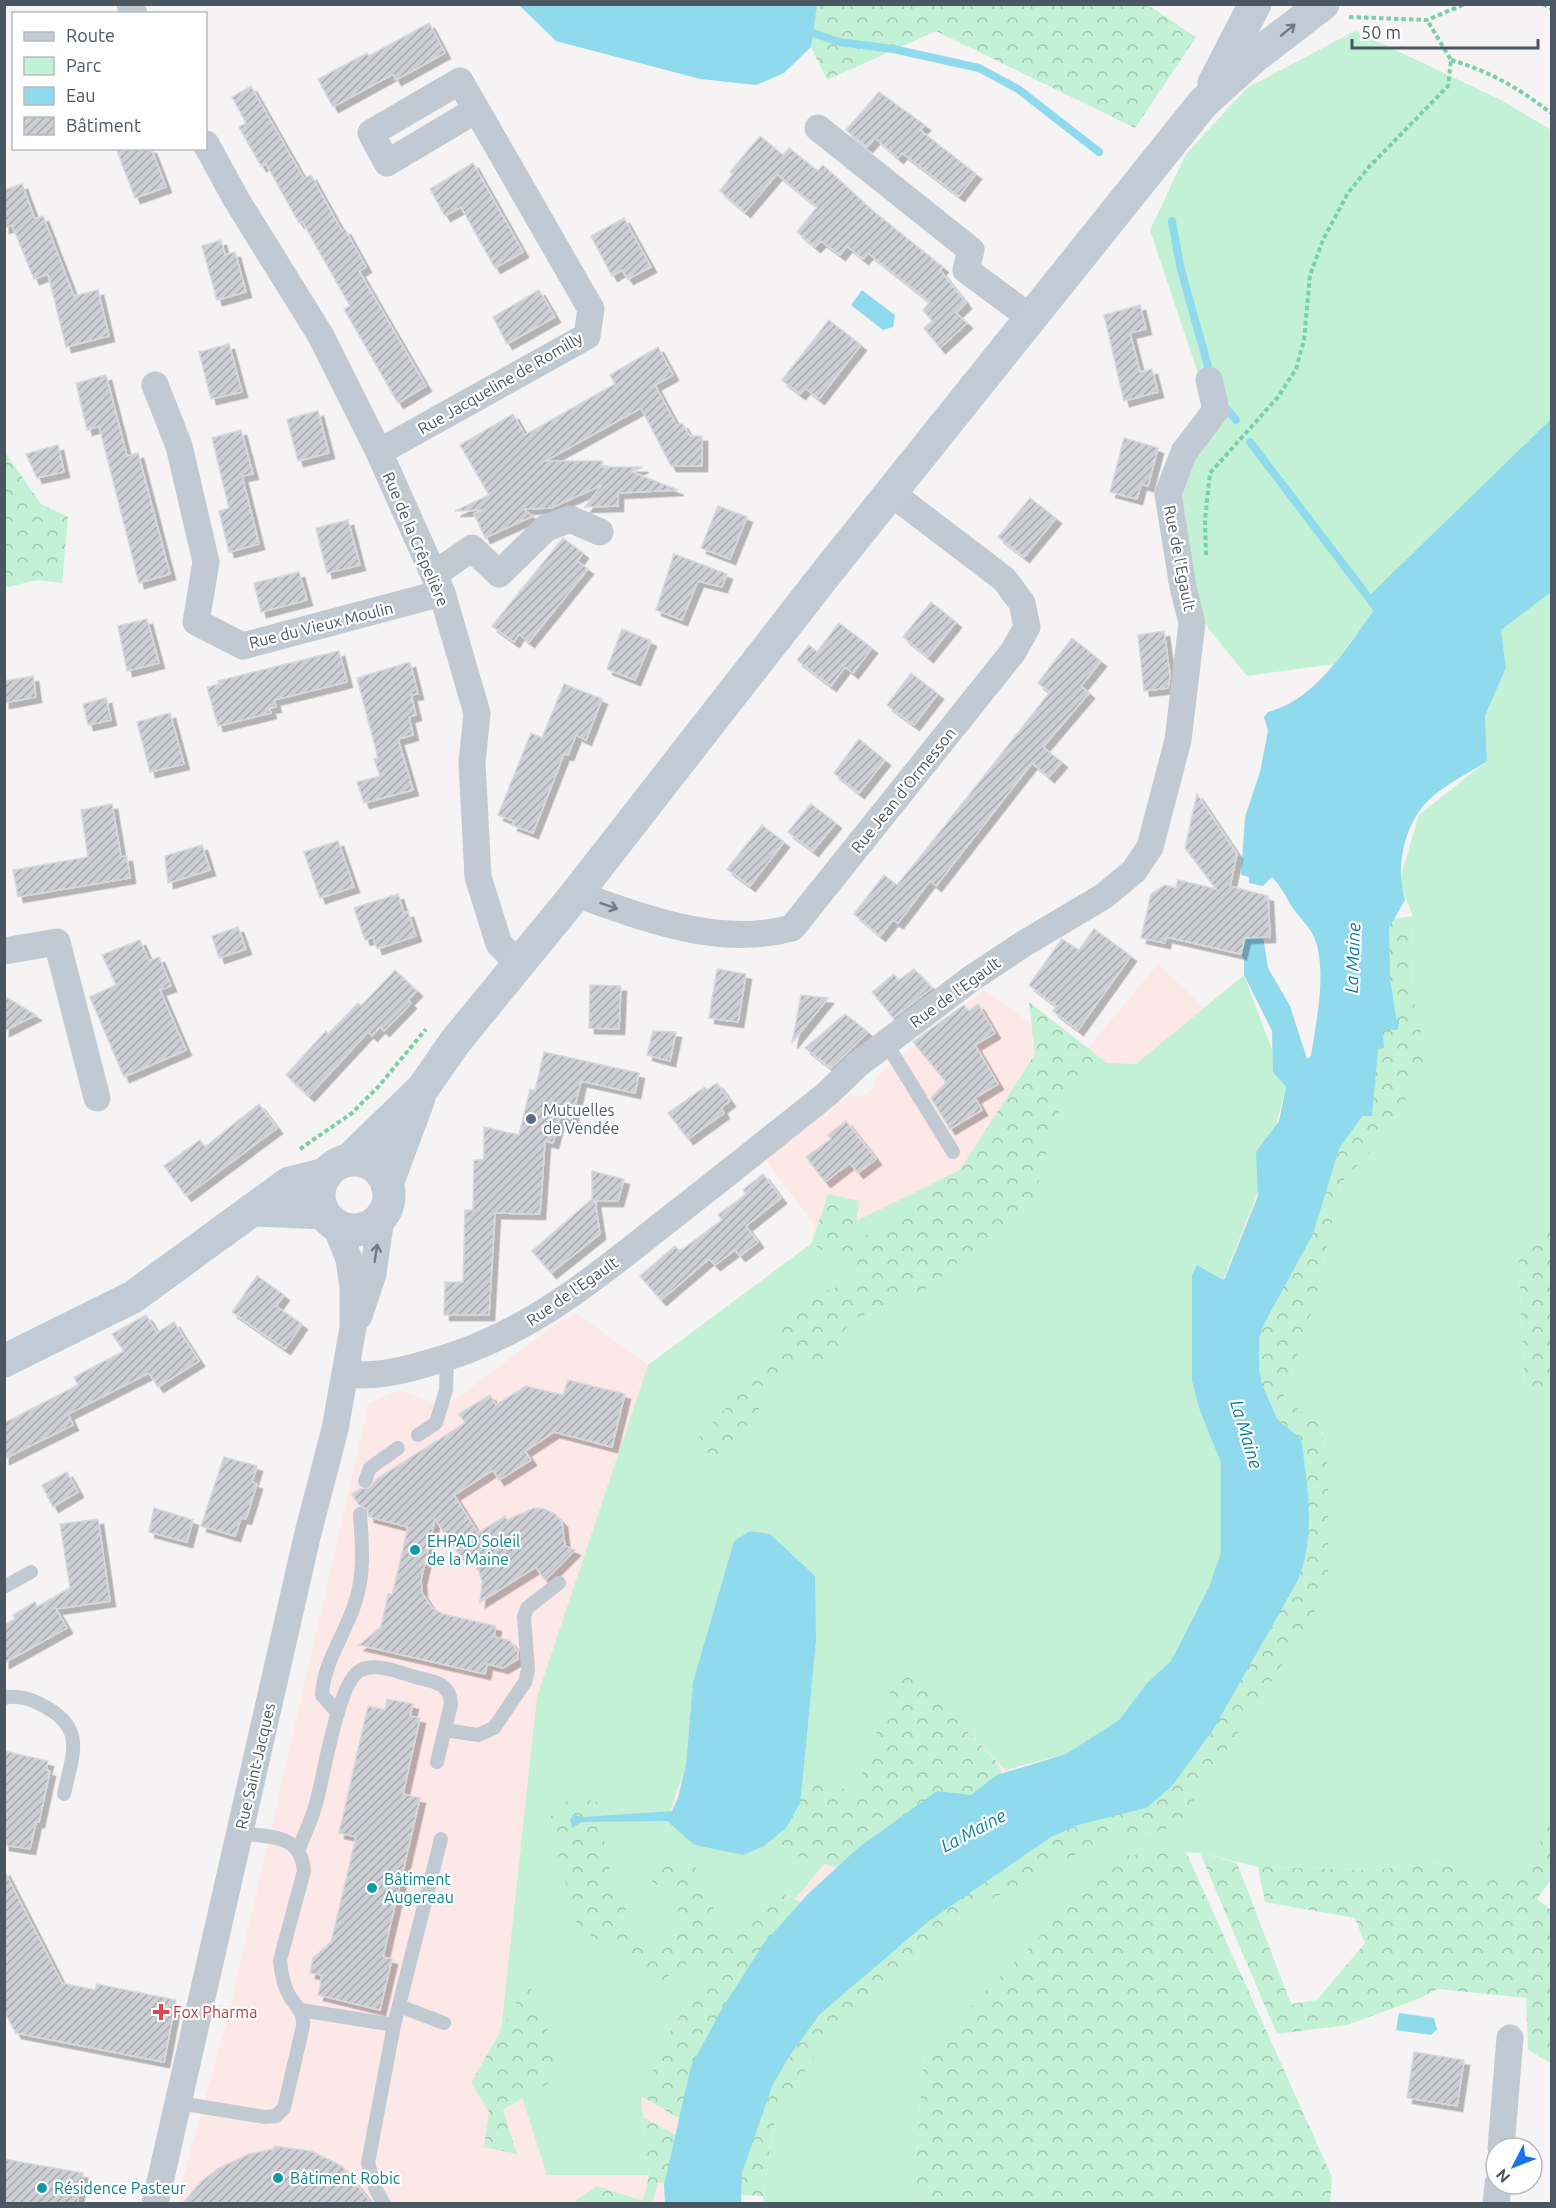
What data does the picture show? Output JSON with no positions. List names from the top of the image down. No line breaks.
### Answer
{"streets":{"street":["Rue Jacqueline de Romilly","Rue de la Crêpelière","Rue de l'Egault","Rue du Vieux Moulin","Rue Jean d'Ormesson","Rue Saint-Jacques"]},"crossings":[["Rue Jacqueline de Romilly","Rue de la Crêpelière"],["Rue de la Crêpelière","Rue du Vieux Moulin"],["Rue de l'Egault","Rue Saint-Jacques"]],"water":["La Maine"],"places":{"other":["Mutuelles de Vendée","EHPAD Soleil de la Maine","Bâtiment Augereau","Bâtiment Robic","Résidence Pasteur"],"health":["Fox Pharma"]},"legend":["Route","Parc","Eau","Bâtiment"],"scale_bar":"50 m","north":"bottom left"}
